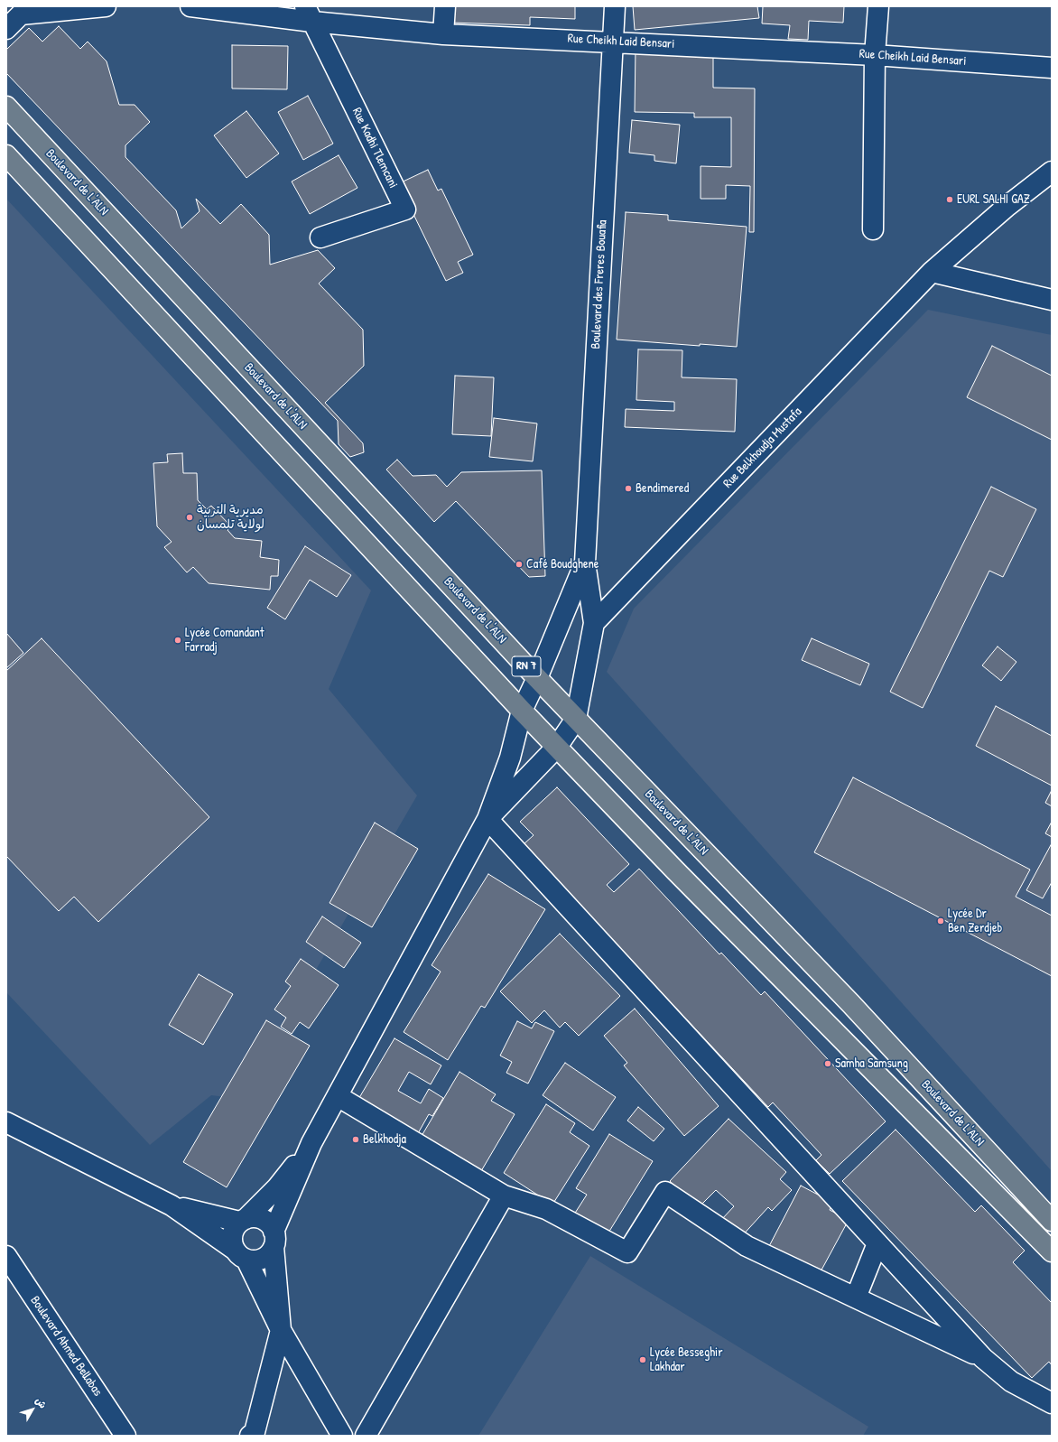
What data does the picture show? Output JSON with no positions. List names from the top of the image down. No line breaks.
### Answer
{"streets":{"main road":["Boulevard de L'ALN","RN 7"],"street":["Rue Cheikh Laid Bensari","Rue Kadhi Tlemcani","Boulevard des Freres Bouafia","Rue Belkhoudja Mustafa","Boulevard Ahmed Bellabas"]},"crossings":[["Rue Cheikh Laid Bensari","Rue Kadhi Tlemcani"],["Rue Cheikh Laid Bensari","Boulevard des Freres Bouafia"]],"places":["EURL SALHI GAZ","Bendimered","مديرية التربية لولاية تلمسان","Café Boudghene","Lycée Comandant Farradj","Lycée Dr Ben Zerdjeb","Samha Samsung","Belkhodja","Lycée Besseghir Lakhdar"],"north":"top right"}
